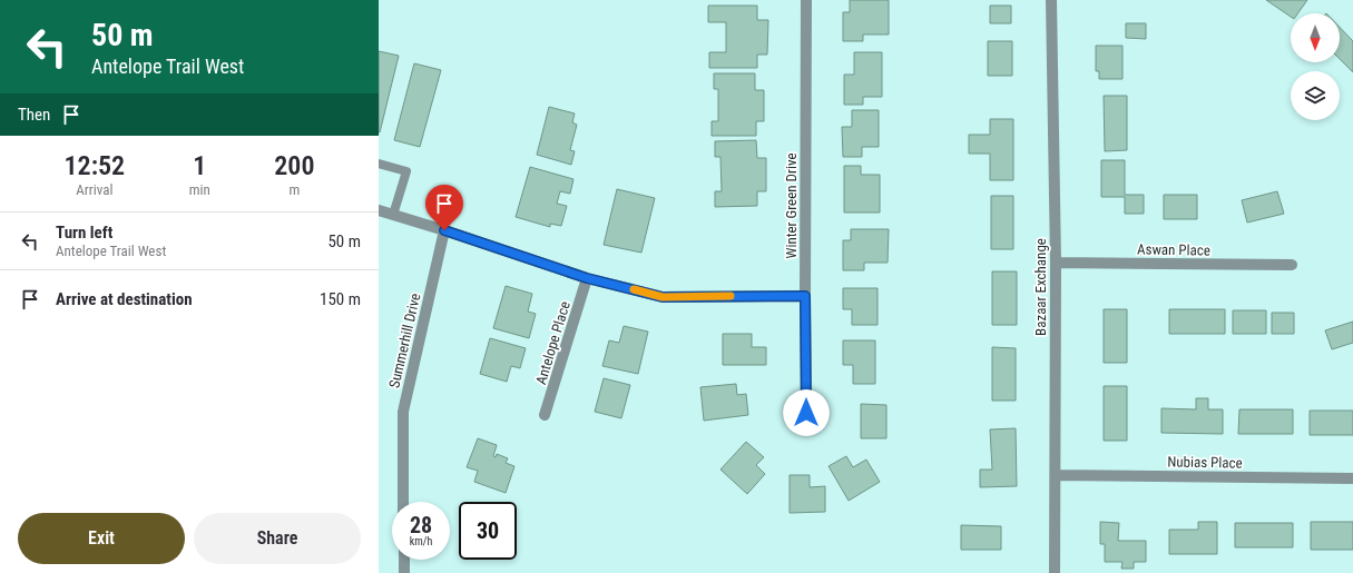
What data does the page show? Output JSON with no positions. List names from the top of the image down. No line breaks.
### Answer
{"streets":{"street":["Winter Green Drive","Aswan Place","Bazaar Exchange","Summerhill Drive","Antelope Place","Nubias Place"]},"crossings":[["Aswan Place","Bazaar Exchange"],["Bazaar Exchange","Nubias Place"]],"north":"bottom","page":{"turn":["50 m","Antelope Trail West"],"then":"Then","eta":["12:52","Arrival","1","min","200","m"],"list":[{"name":"Turn left","note":"Antelope Trail West","value":"50 m"},{"name":"Arrive at destination","value":"150 m"}],"speed":"28 km/h","limit":"30","buttons":["Exit","Share"]}}
